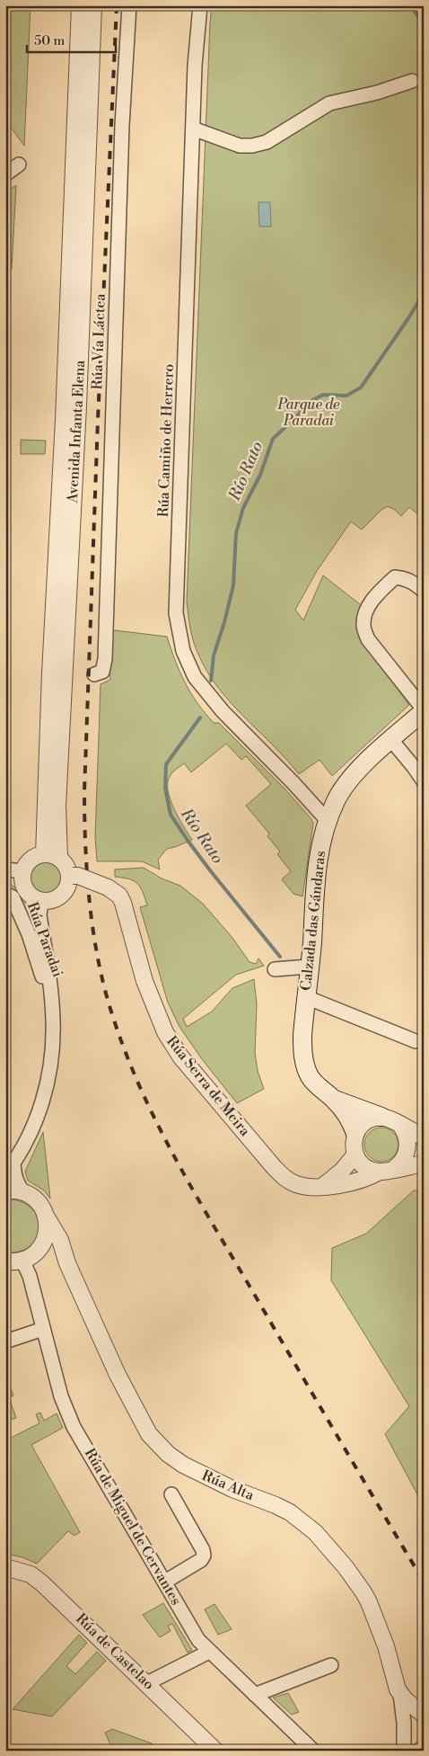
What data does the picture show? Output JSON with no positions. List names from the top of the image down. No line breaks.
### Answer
{"streets":{"main road":["Calzada das Gándaras"],"street":["Rúa Vía Láctea","Avenida Infanta Elena","Rúa Camiño de Herrero","Rúa Paradai","Rúa Serra de Meira","Rúa Alta","Rúa de Miguel de Cervantes","Rúa de Castelao"]},"crossings":[["Avenida Infanta Elena","Rúa Paradai"],["Avenida Infanta Elena","Rúa Serra de Meira"],["Rúa Camiño de Herrero","Calzada das Gándaras"],["Rúa Paradai","Rúa Serra de Meira"]],"water":["Río Rato"],"parks":["Parque de Paradai"],"scale_bar":"50 m"}
